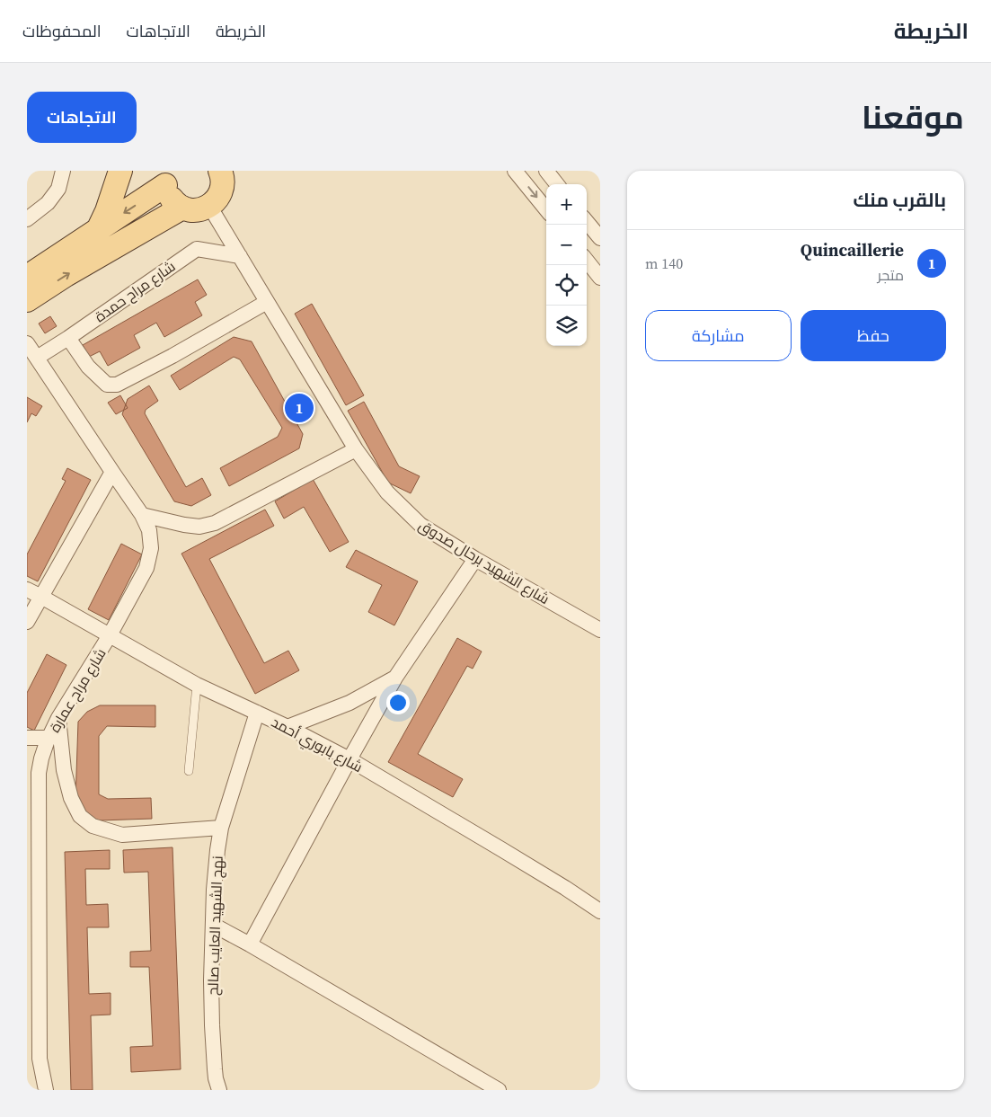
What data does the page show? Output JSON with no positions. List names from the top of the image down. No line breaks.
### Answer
{"streets":{"street":["شارع مراح حمدة","شارع الشهيد برحال صدوق","شارع مراح عمارة","شارع بابوري أحمد","نهج الشهيد العايب صالح"]},"crossings":[["شارع مراح حمدة","شارع الشهيد برحال صدوق"],["شارع مراح حمدة","شارع مراح عمارة"],["شارع مراح عمارة","شارع بابوري أحمد"],["شارع بابوري أحمد","نهج الشهيد العايب صالح"]],"page":{"header":"الخريطة","nav":["الخريطة","الاتجاهات","المحفوظات"],"title":"موقعنا","buttons":["الاتجاهات",["حفظ","مشاركة"]],"heading":"بالقرب منك","map_buttons":["+","−"],"list":[{"mark":"1","name":"Quincaillerie","note":"متجر","value":"140 m"}],"pins":"1"}}
